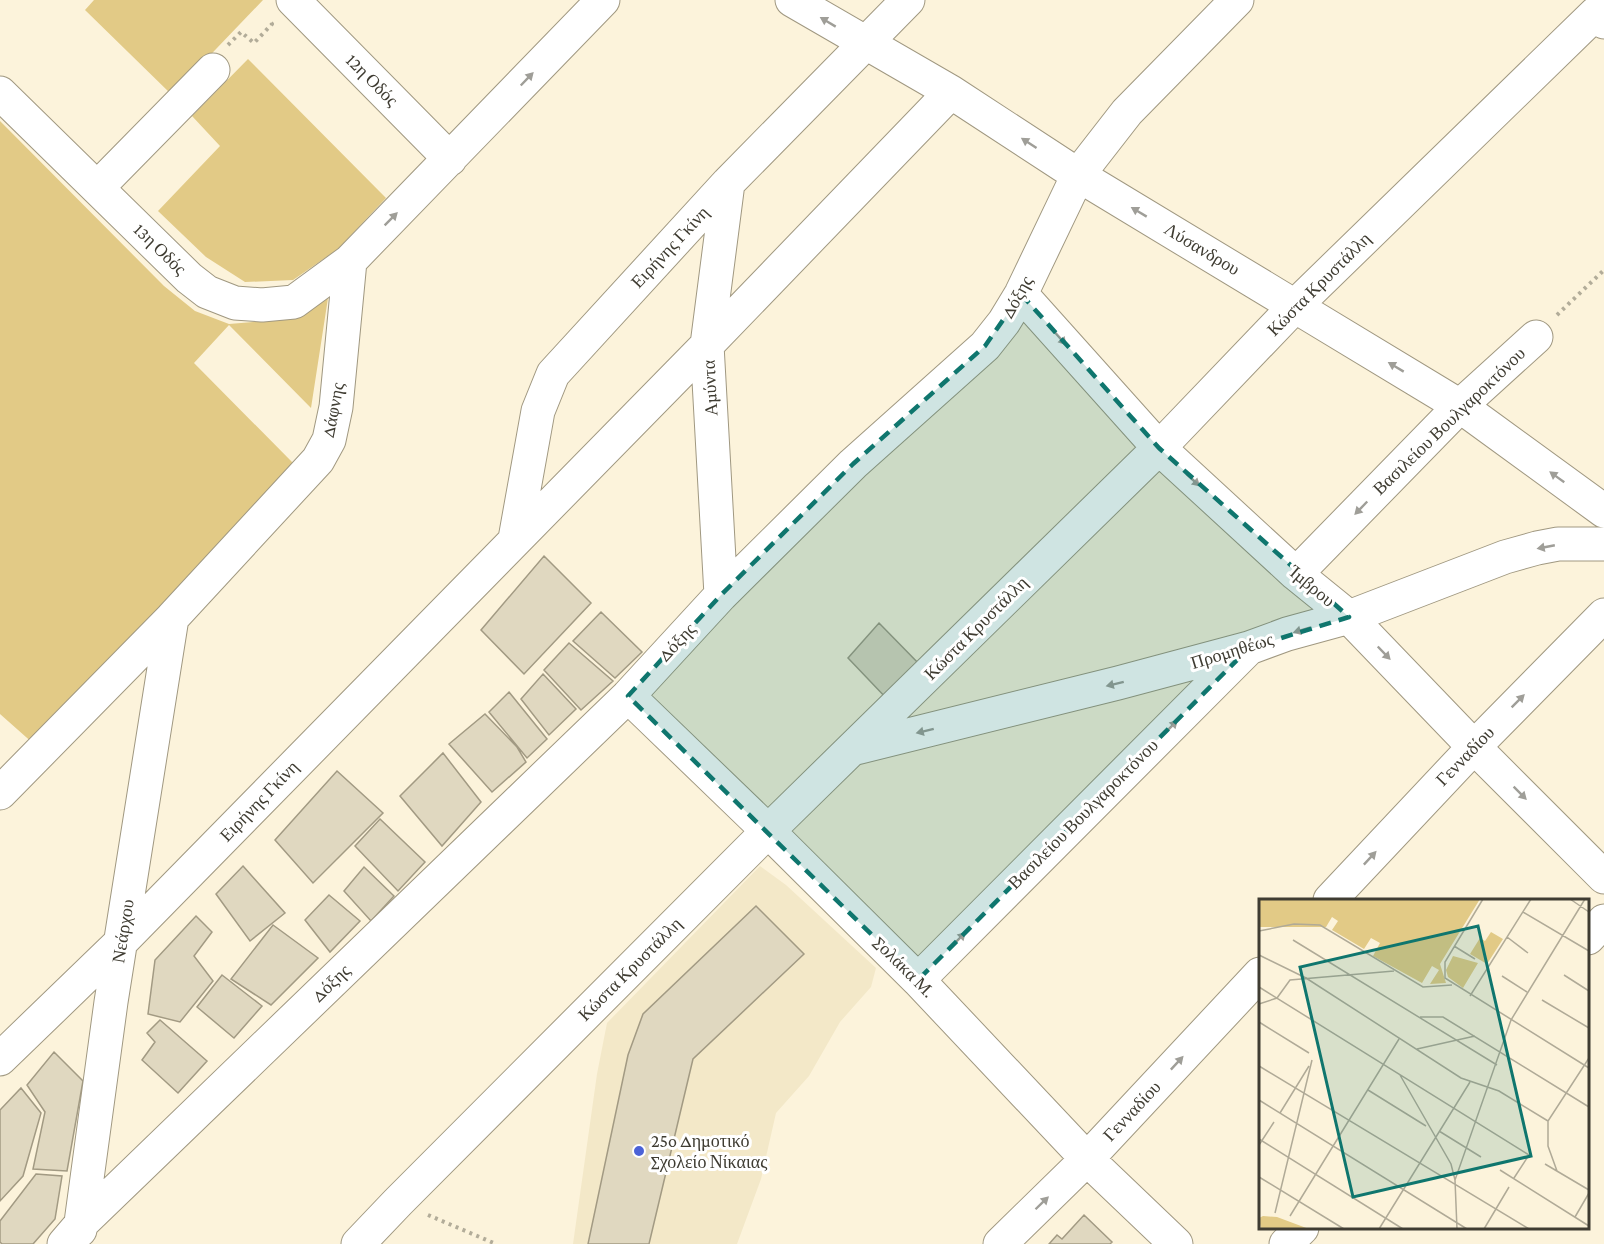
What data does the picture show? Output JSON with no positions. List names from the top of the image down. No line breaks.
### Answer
{"streets":{"street":["12η Οδός","Ειρήνης Γκίνη","13η Οδός","Λύσανδρου","Κώστα Κρυστάλλη","Δόξης","Αμύντα","Δάφνης","Βασιλείου Βουλγαροκτόνου","Ίμβρου","Προμηθέως","Γενναδίου","Νεάρχου","Σολάκα Μ."]},"crossings":[["Ειρήνης Γκίνη","Λύσανδρου"],["Ειρήνης Γκίνη","Αμύντα"],["Ειρήνης Γκίνη","Νεάρχου"],["13η Οδός","Δάφνης"],["Λύσανδρου","Κώστα Κρυστάλλη"],["Λύσανδρου","Δόξης"],["Λύσανδρου","Βασιλείου Βουλγαροκτόνου"],["Κώστα Κρυστάλλη","Ίμβρου"],["Κώστα Κρυστάλλη","Προμηθέως"],["Κώστα Κρυστάλλη","Σολάκα Μ."],["Δόξης","Αμύντα"],["Δόξης","Ίμβρου"],["Δόξης","Νεάρχου"],["Δόξης","Σολάκα Μ."],["Δάφνης","Νεάρχου"],["Βασιλείου Βουλγαροκτόνου","Ίμβρου"],["Βασιλείου Βουλγαροκτόνου","Προμηθέως"],["Βασιλείου Βουλγαροκτόνου","Σολάκα Μ."],["Ίμβρου","Προμηθέως"],["Ίμβρου","Γενναδίου"],["Γενναδίου","Σολάκα Μ."]],"one_way":["Λύσανδρου","Ίμβρου","Προμηθέως","Γενναδίου"],"places":["25o Δημοτικό Σχολείο Νίκαιας"]}
